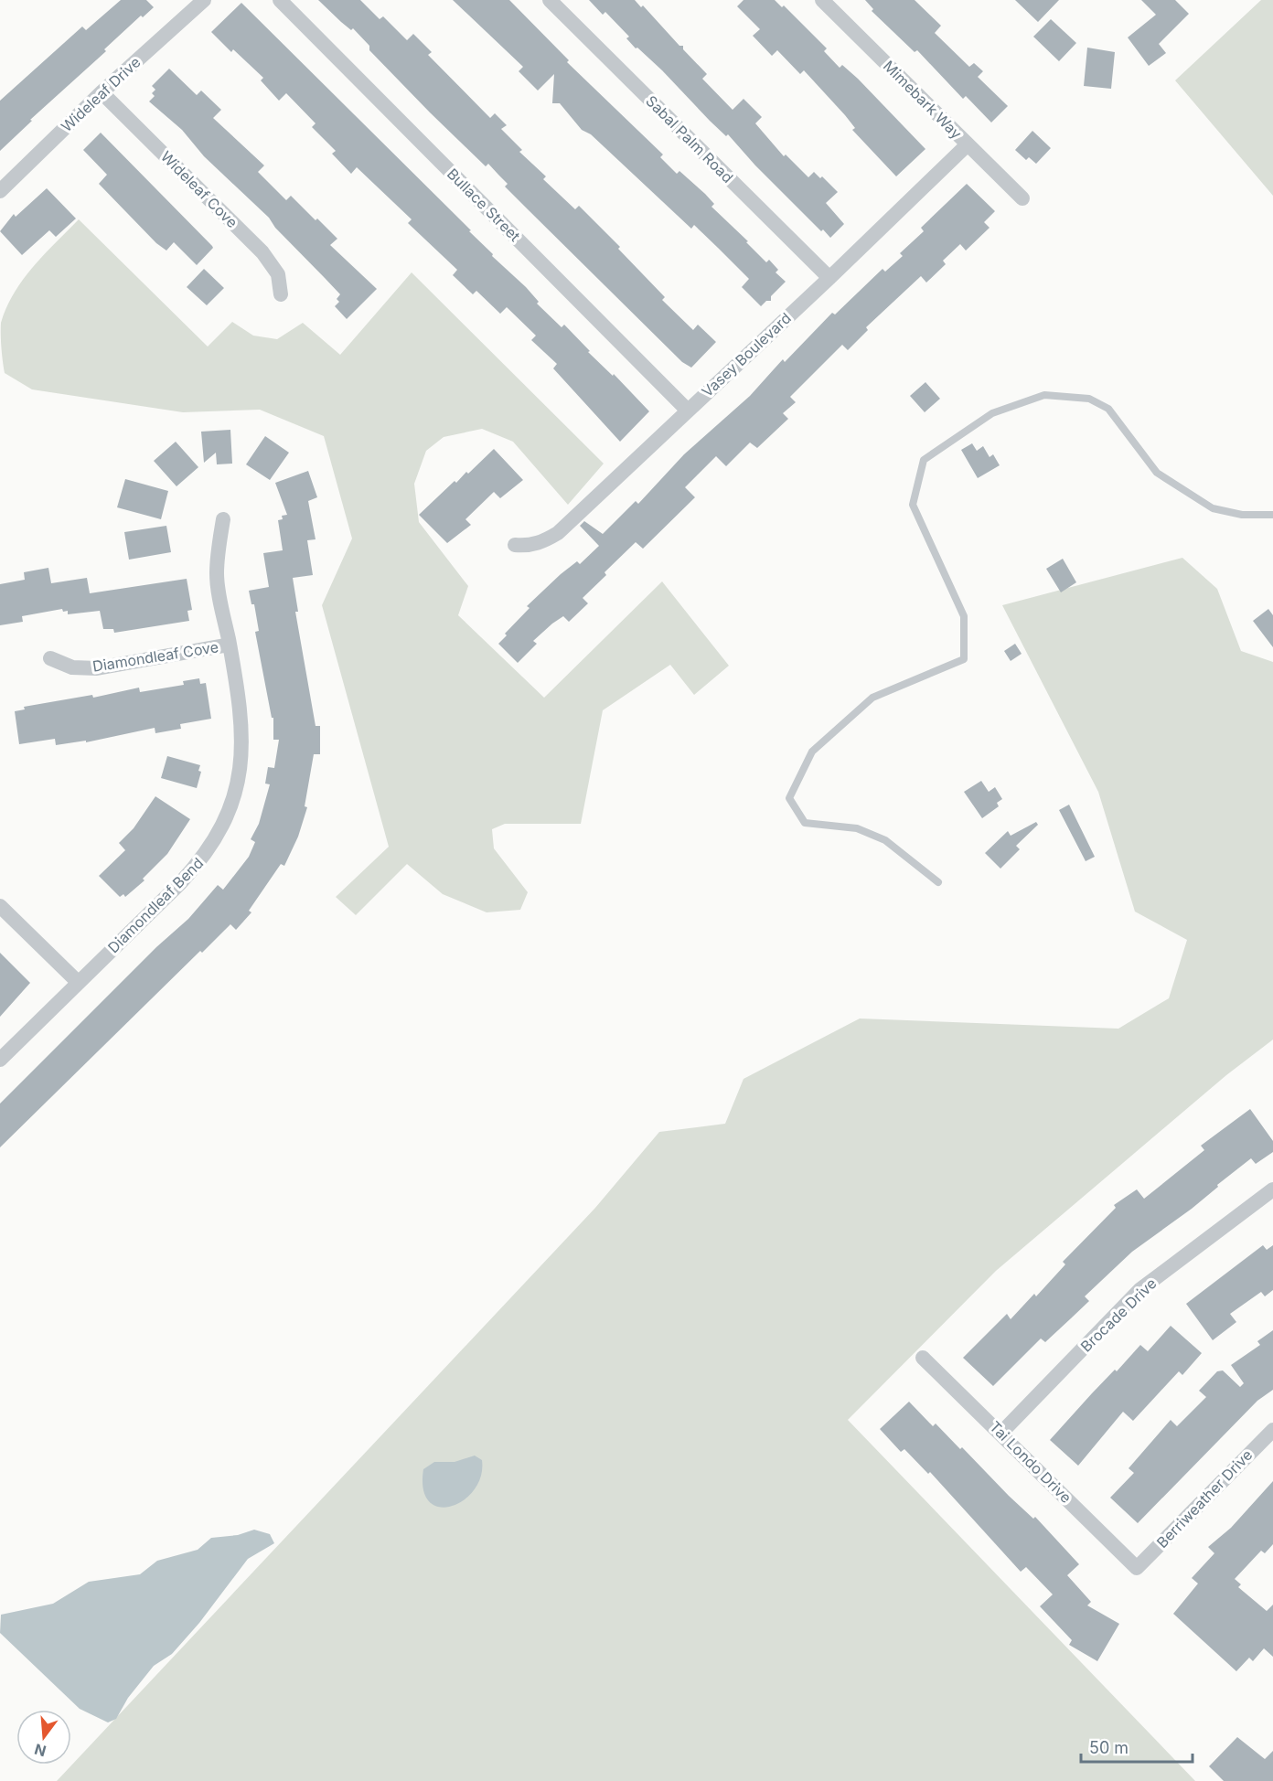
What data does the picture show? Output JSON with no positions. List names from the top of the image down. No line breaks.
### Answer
{"streets":{"street":["Wideleaf Drive","Mimebark Way","Sabal Palm Road","Wideleaf Cove","Bullace Street","Vasey Boulevard","Diamondleaf Cove","Diamondleaf Bend","Brocade Drive","Tai Londo Drive","Berriweather Drive"]},"crossings":[["Wideleaf Drive","Wideleaf Cove"],["Mimebark Way","Vasey Boulevard"],["Sabal Palm Road","Vasey Boulevard"],["Bullace Street","Vasey Boulevard"],["Diamondleaf Cove","Diamondleaf Bend"],["Brocade Drive","Tai Londo Drive"],["Tai Londo Drive","Berriweather Drive"]],"scale_bar":"50 m","north":"bottom"}
